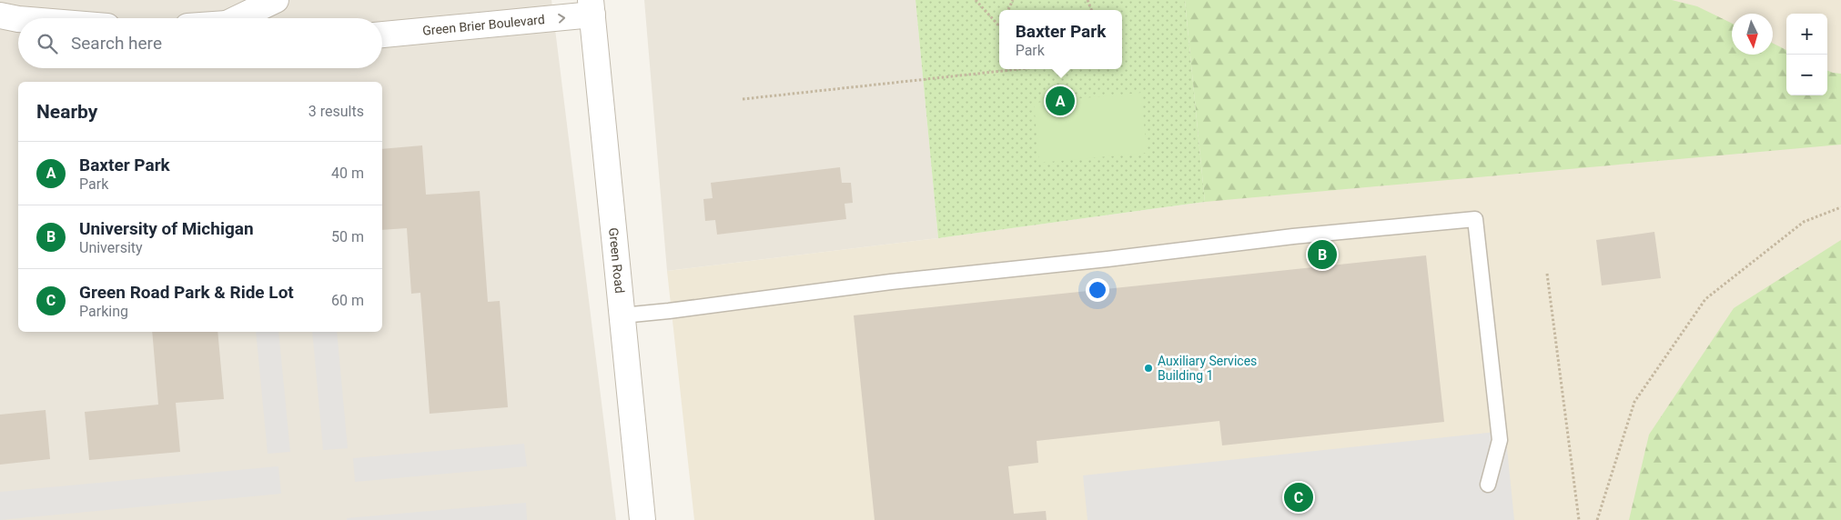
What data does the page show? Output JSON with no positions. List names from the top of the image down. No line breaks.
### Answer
{"streets":{"street":["Green Brier Boulevard","Green Road"]},"crossings":[["Green Brier Boulevard","Green Road"]],"one_way":["Green Brier Boulevard"],"places":["Auxiliary Services Building 1"],"north":"bottom","page":{"popup":["Baxter Park","Park"],"map_buttons":["+","−"],"search":"Search here","heading":["Nearby","3 results"],"pins":["A","B","C"],"list":[{"mark":"A","name":"Baxter Park","note":"Park","value":"40 m"},{"mark":"B","name":"University of Michigan","note":"University","value":"50 m"},{"mark":"C","name":"Green Road Park & Ride Lot","note":"Parking","value":"60 m"}]}}
